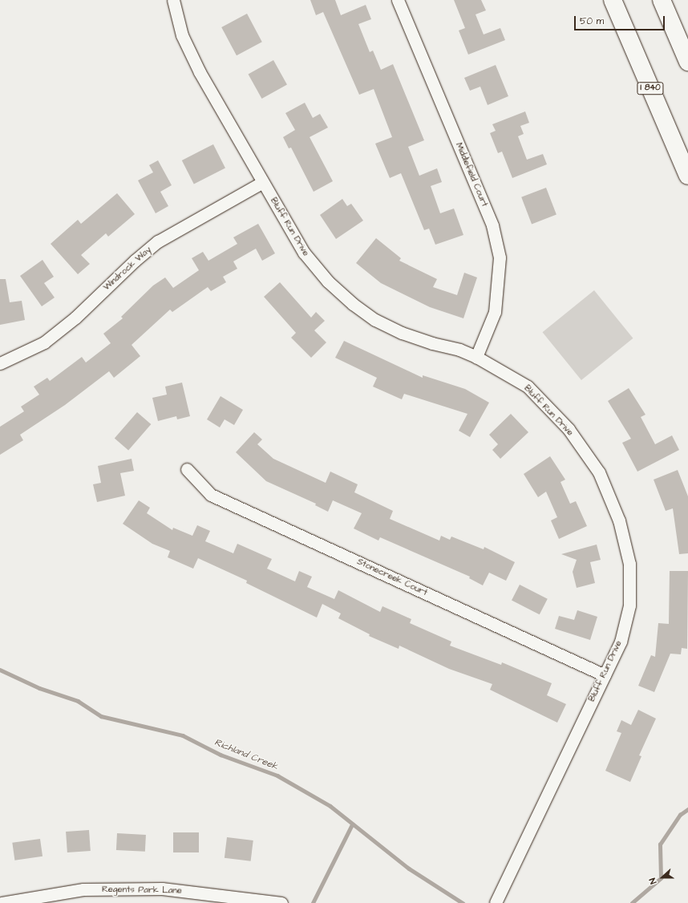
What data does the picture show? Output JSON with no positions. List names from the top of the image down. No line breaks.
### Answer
{"streets":{"highway":["I 840"],"street":["Middlefield Court","Bluff Run Drive","Windrock Way","Stonecreek Court","Regents Park Lane"]},"crossings":[["Middlefield Court","Bluff Run Drive"],["Bluff Run Drive","Windrock Way"],["Bluff Run Drive","Stonecreek Court"]],"water":["Richland Creek"],"scale_bar":"50 m","north":"left"}
